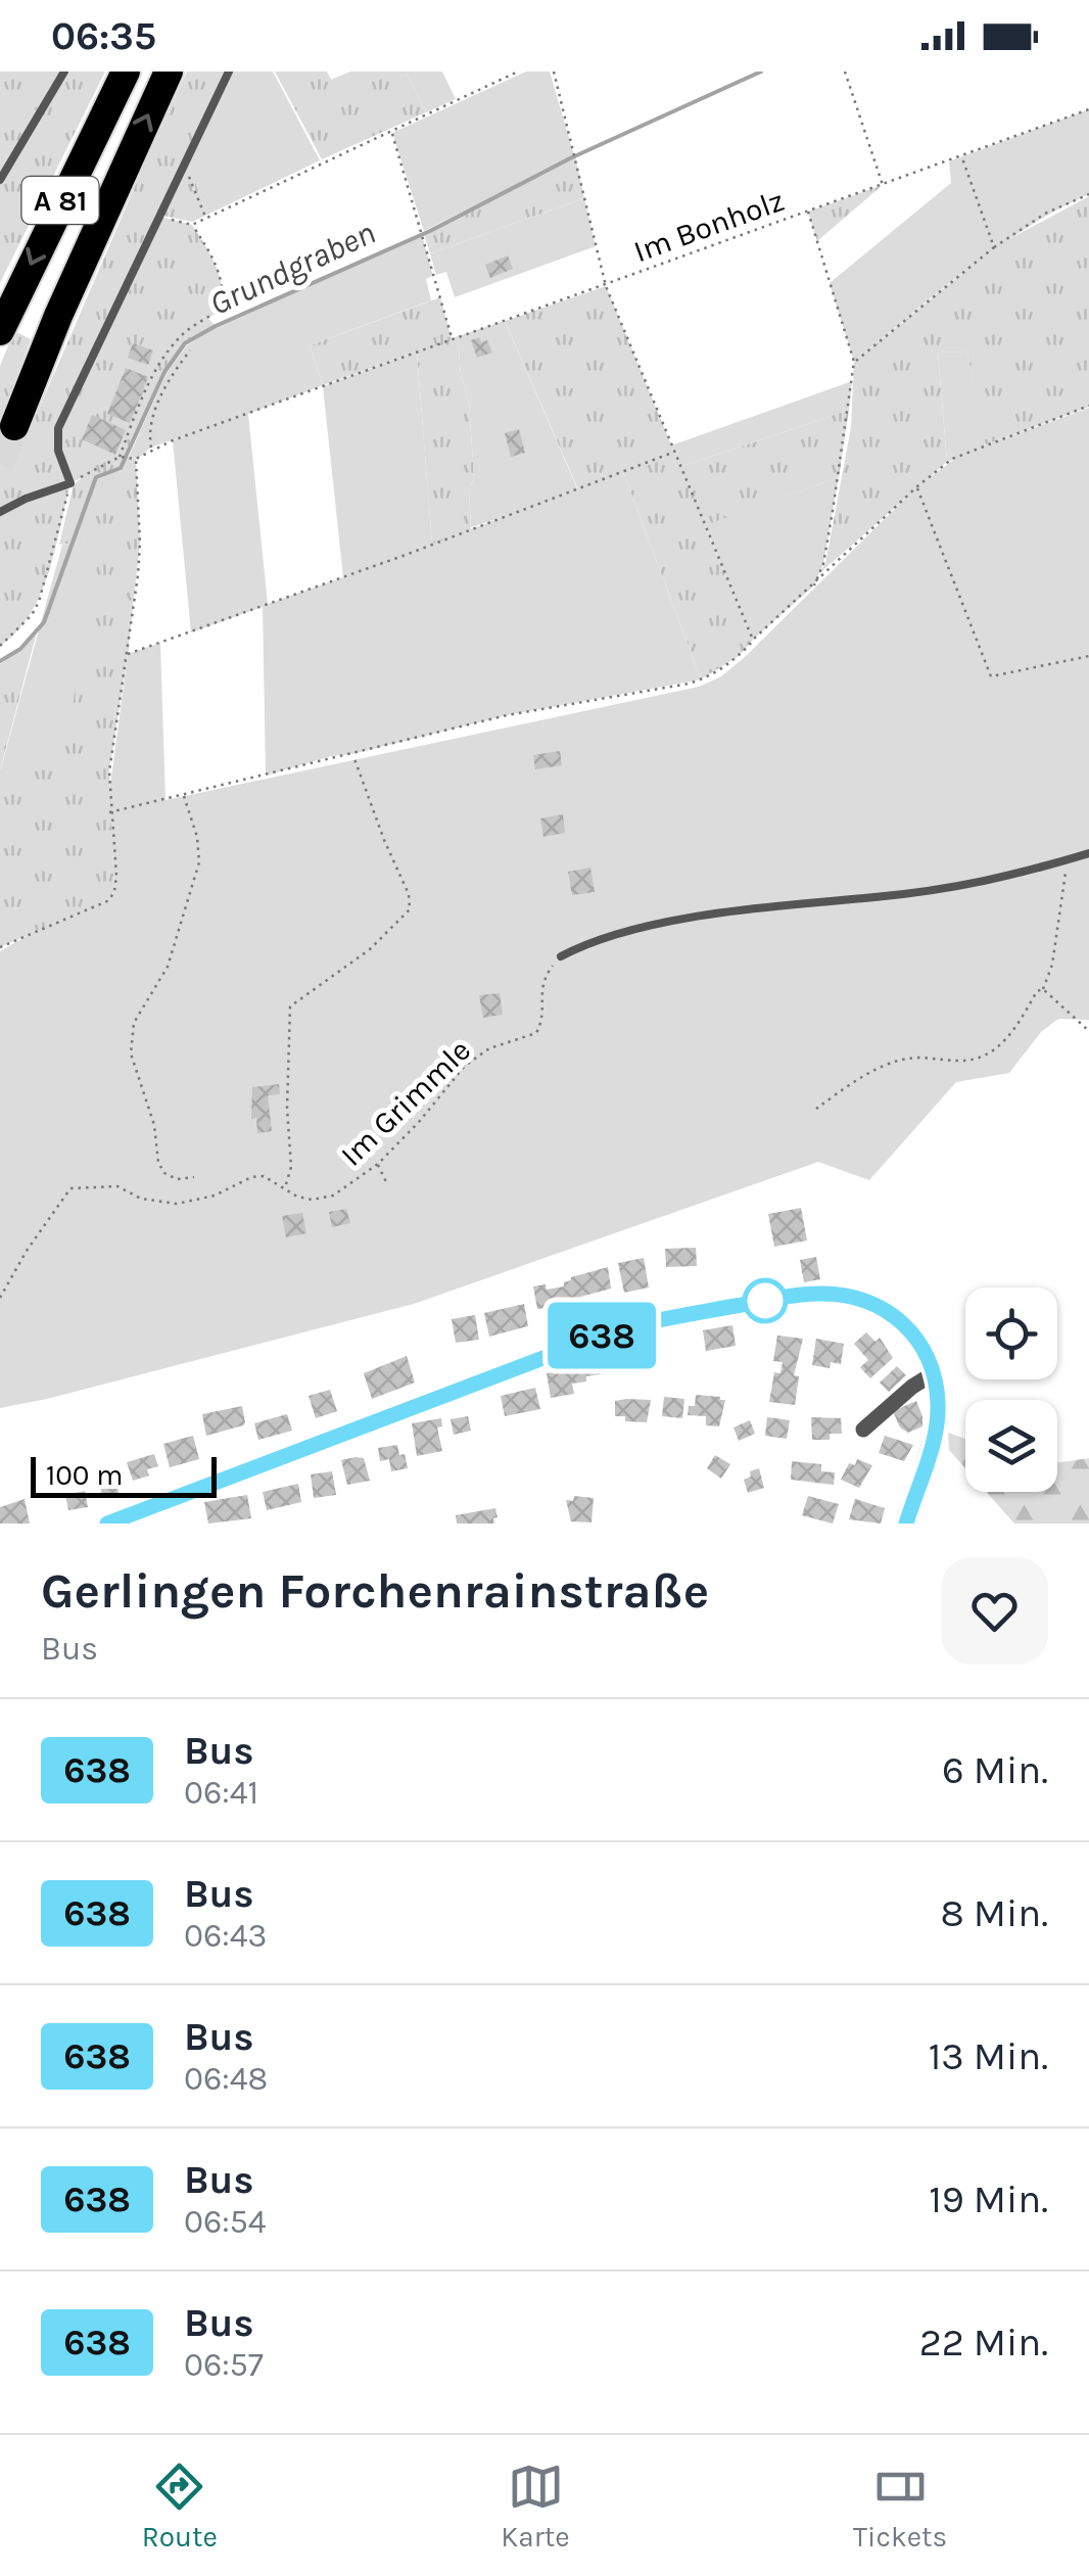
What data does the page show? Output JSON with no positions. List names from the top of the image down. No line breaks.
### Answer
{"streets":{"highway":["A 81"],"path":["Im Bonholz","Im Grimmle"]},"water":["Grundgraben"],"lines":["bus line 638"],"scale_bar":"100 m","page":{"status":"06:35","on_map":"638","scale":"100 m","heading":["Gerlingen Forchenrainstraße","Bus"],"list":[{"mark":"638","name":"Bus","note":"06:41","value":"6 Min."},{"mark":"638","name":"Bus","note":"06:43","value":"8 Min."},{"mark":"638","name":"Bus","note":"06:48","value":"13 Min."},{"mark":"638","name":"Bus","note":"06:54","value":"19 Min."},{"mark":"638","name":"Bus","note":"06:57","value":"22 Min."}],"tabs":["Route","Karte","Tickets"]}}
